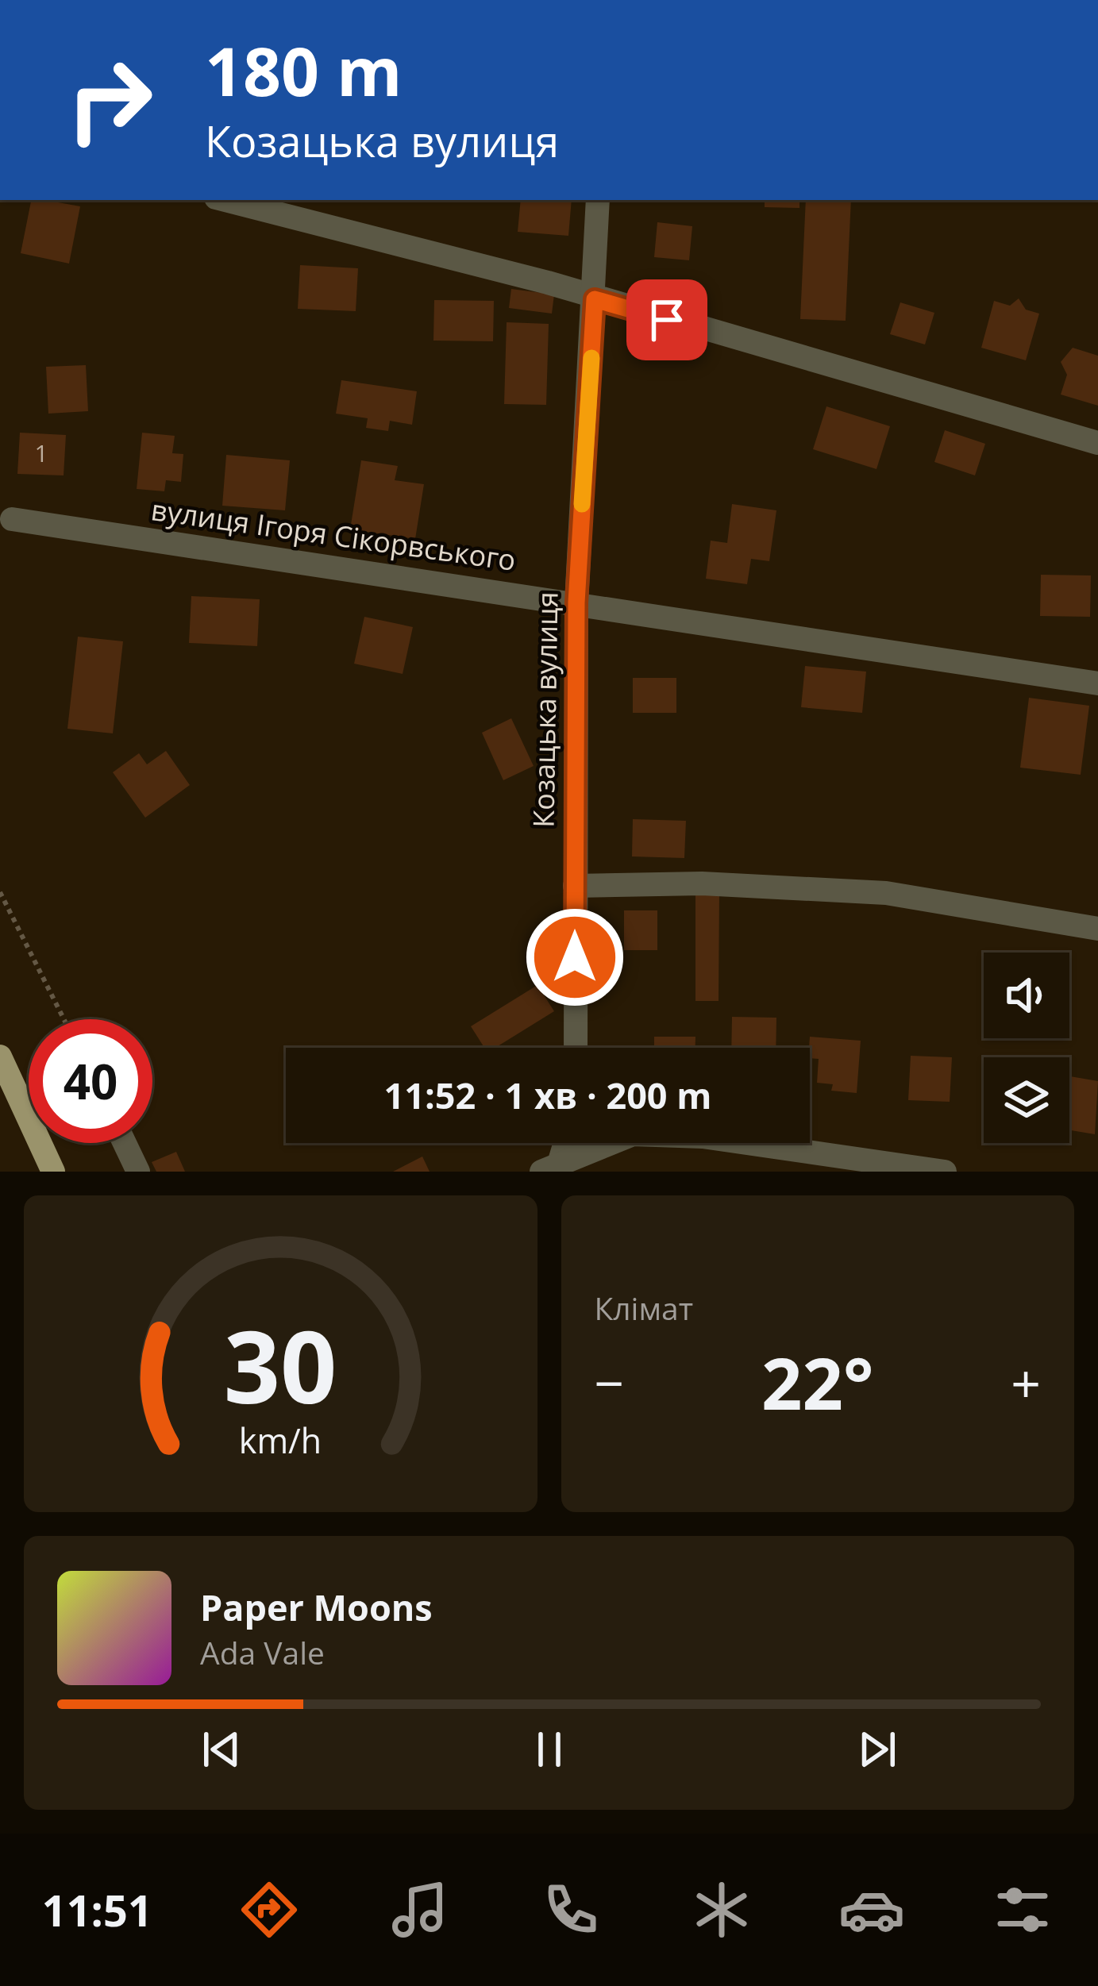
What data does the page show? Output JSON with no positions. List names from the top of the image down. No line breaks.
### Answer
{"streets":{"street":["вулиця Ігоря Сікорвського","Козацька вулиця"]},"crossings":[["вулиця Ігоря Сікорвського","Козацька вулиця"]],"house_numbers":["1"],"page":{"turn":["180 m","Козацька вулиця"],"limit":"40","trip":"11:52 · 1 хв · 200 m","tile":"Клімат","heat":["−","22°","+"],"song":["Paper Moons","Ada Vale"],"tabs":"11:51","gauge":["30","km/h"]}}
